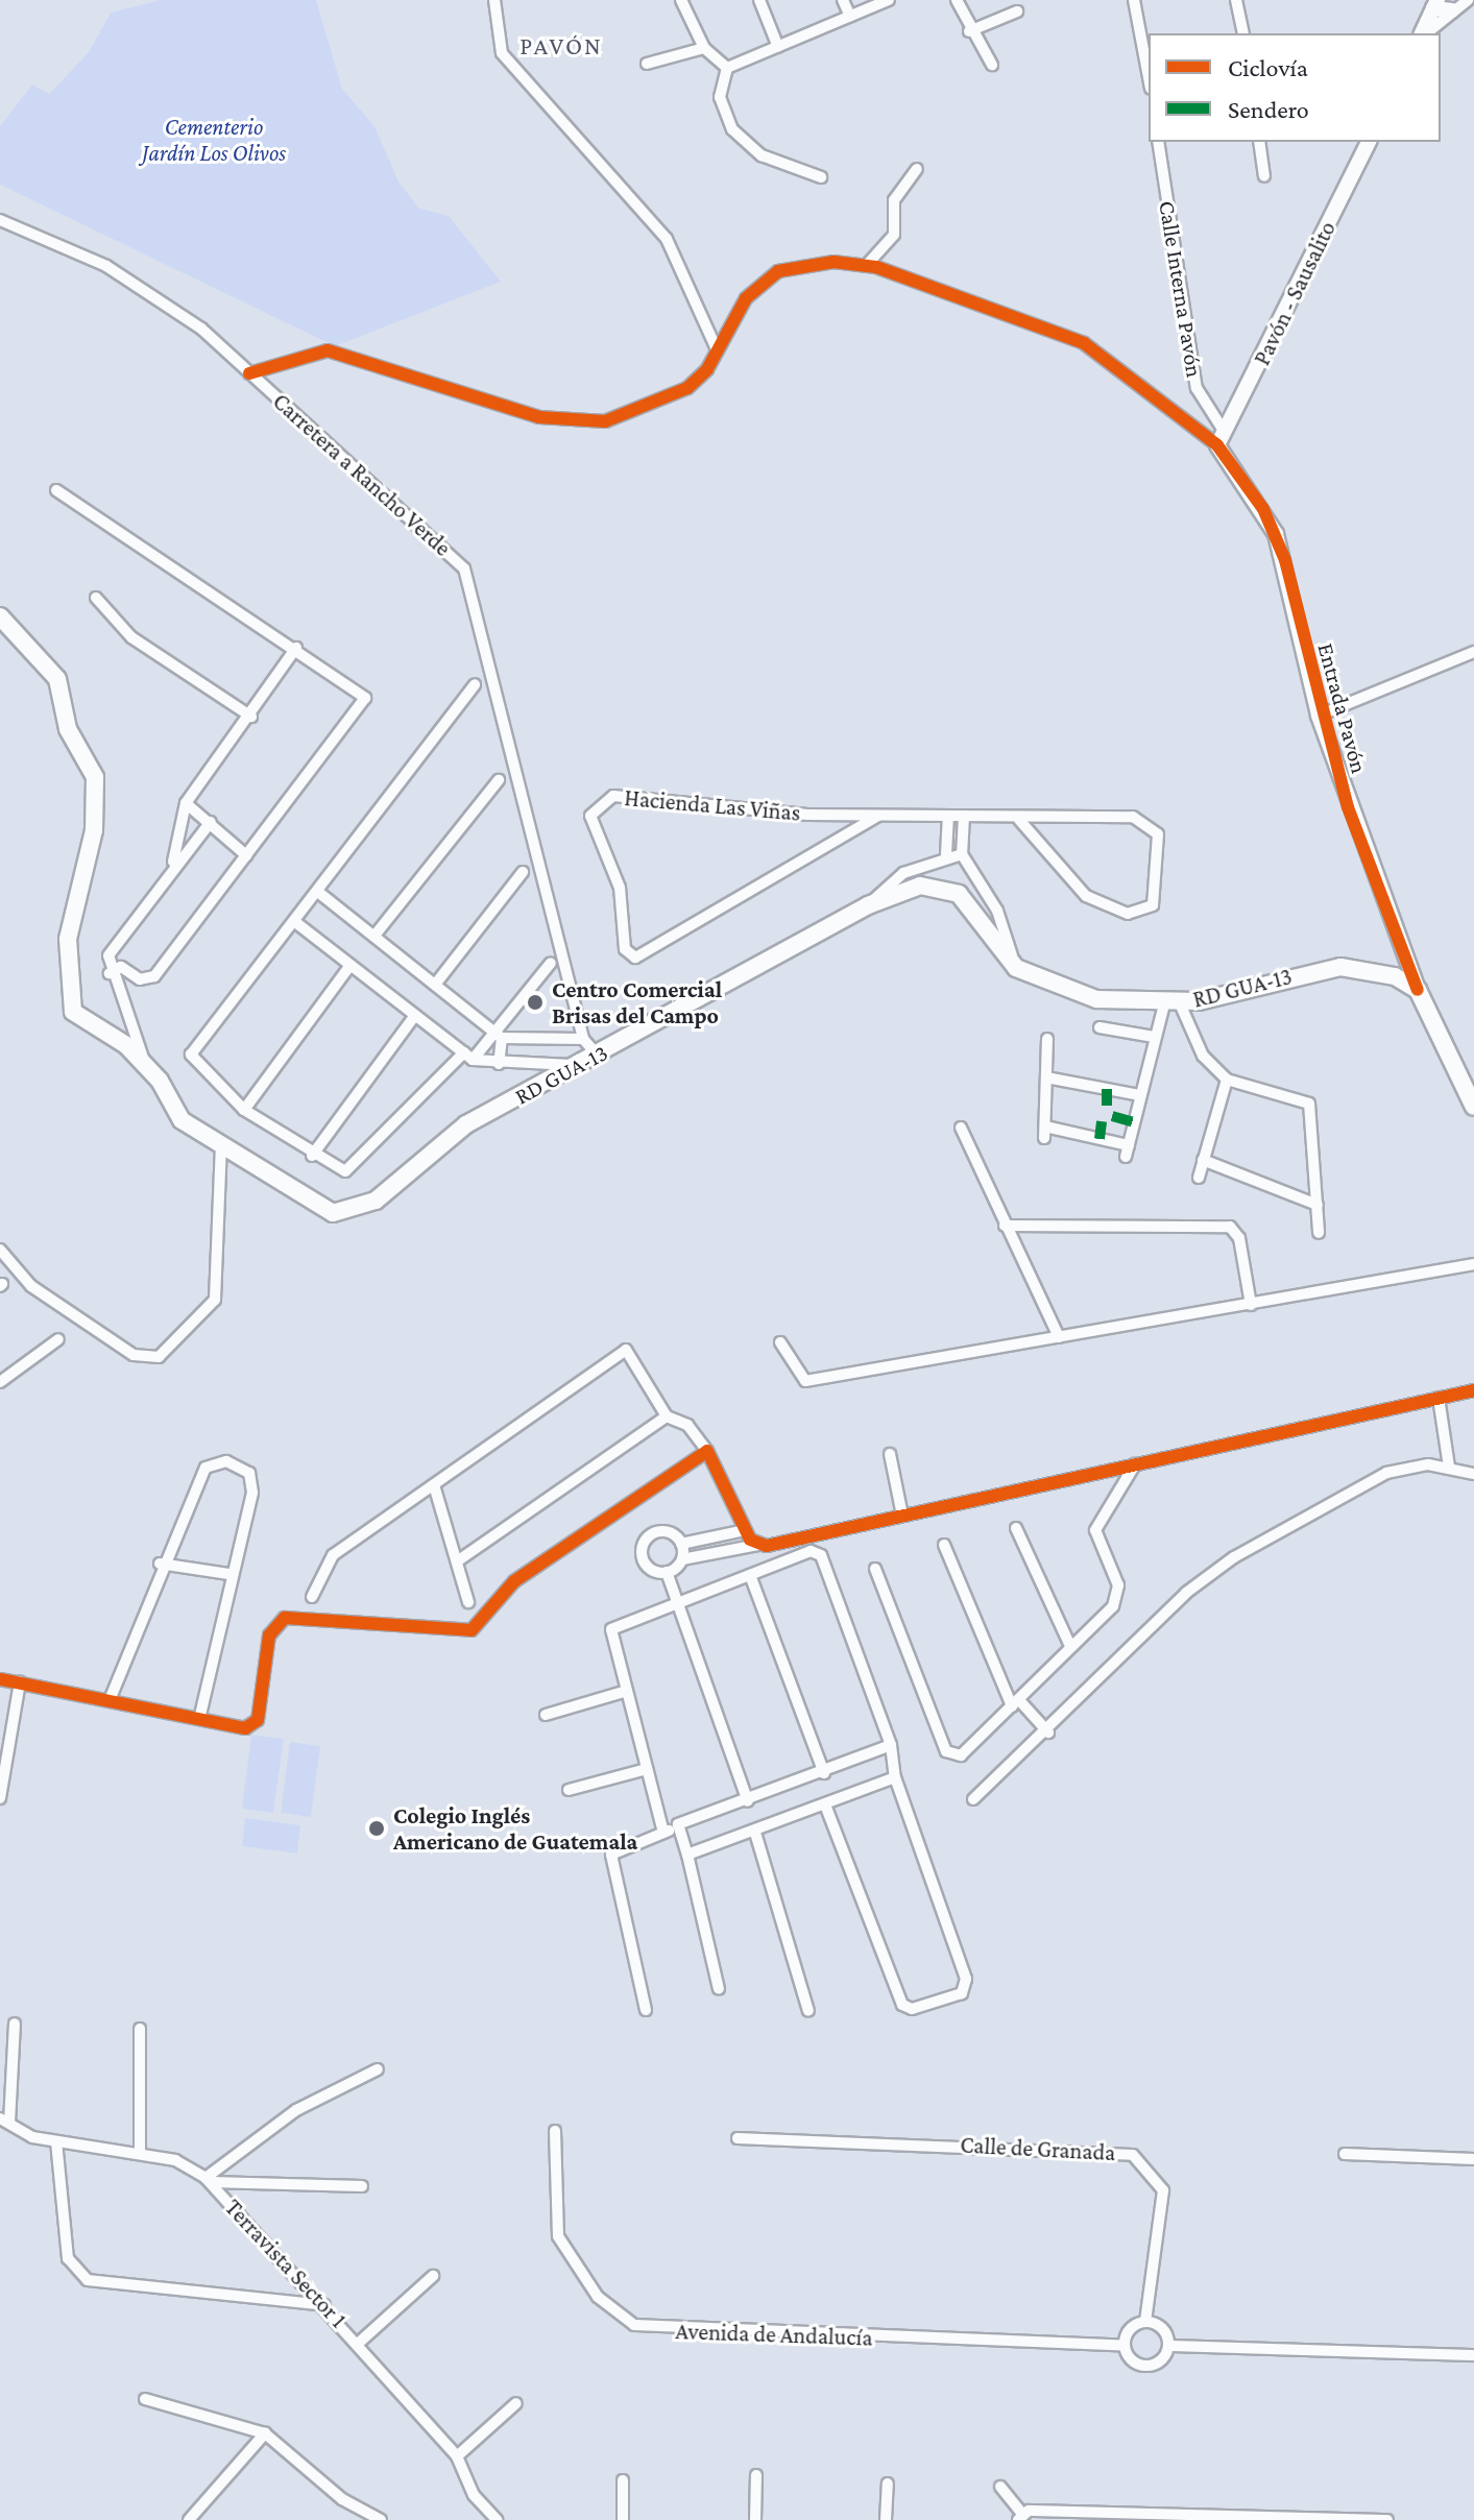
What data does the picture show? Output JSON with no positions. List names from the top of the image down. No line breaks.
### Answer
{"streets":{"main road":["RD GUA-13"],"street":["Calle Interna Pavón","Pavón - Sausalito","Carretera a Rancho Verde","Entrada Pavón","Hacienda Las Viñas","Calle de Granada","Terravista Sector 1","Avenida de Andalucía"]},"crossings":[["Calle Interna Pavón","Pavón - Sausalito"],["Calle Interna Pavón","Entrada Pavón"],["Pavón - Sausalito","Entrada Pavón"],["Carretera a Rancho Verde","RD GUA-13"],["Entrada Pavón","RD GUA-13"],["Calle de Granada","Avenida de Andalucía"]],"districts":["PAVÓN"],"parks":["Cementerio Jardín Los Olivos"],"places":["Centro Comercial Brisas del Campo","Colegio Inglés Americano de Guatemala"],"legend":["Ciclovía","Sendero"]}
